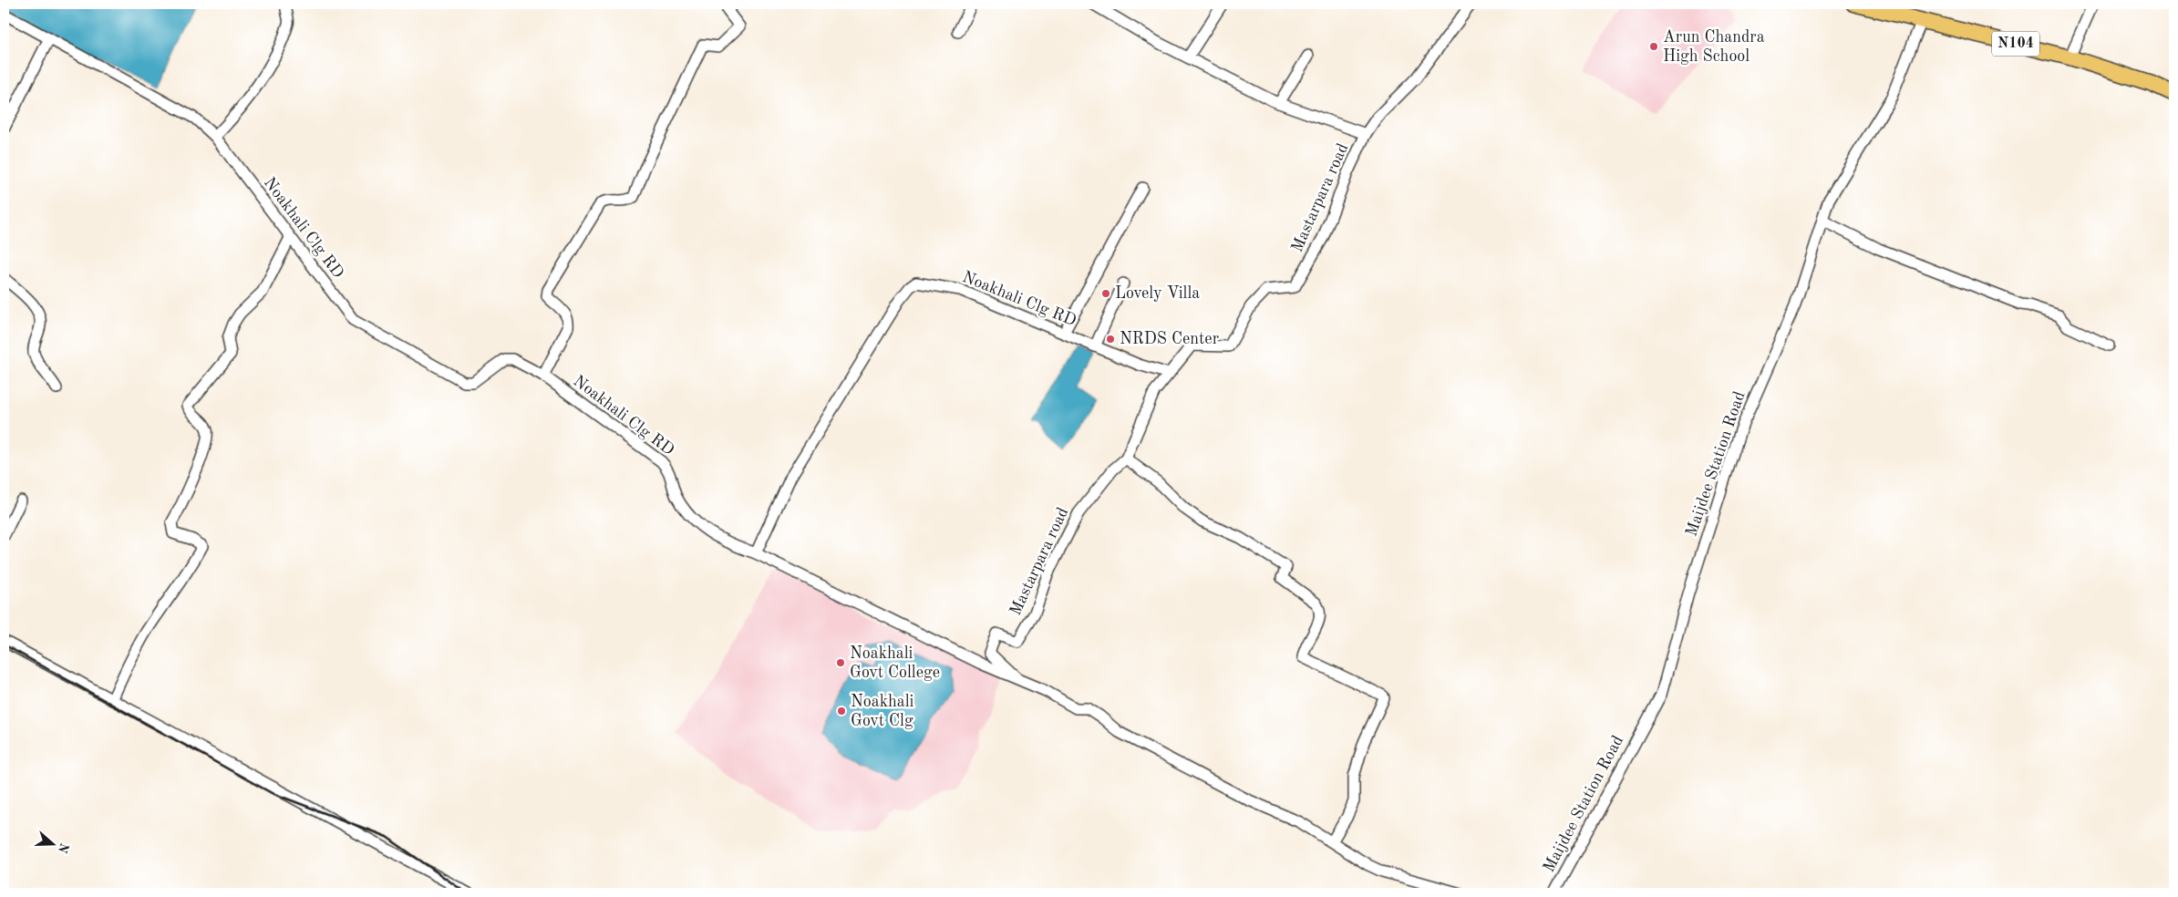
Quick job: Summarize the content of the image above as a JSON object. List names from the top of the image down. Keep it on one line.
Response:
{"streets":{"highway":["N104"],"street":["Mastarpara road","Noakhali Clg RD","Maijdee Station Road"]},"crossings":[["N104","Maijdee Station Road"],["Mastarpara road","Noakhali Clg RD"]],"places":["Arun Chandra High School","Lovely Villa","NRDS Center","Noakhali Govt College","Noakhali Govt Clg"],"north":"right"}
